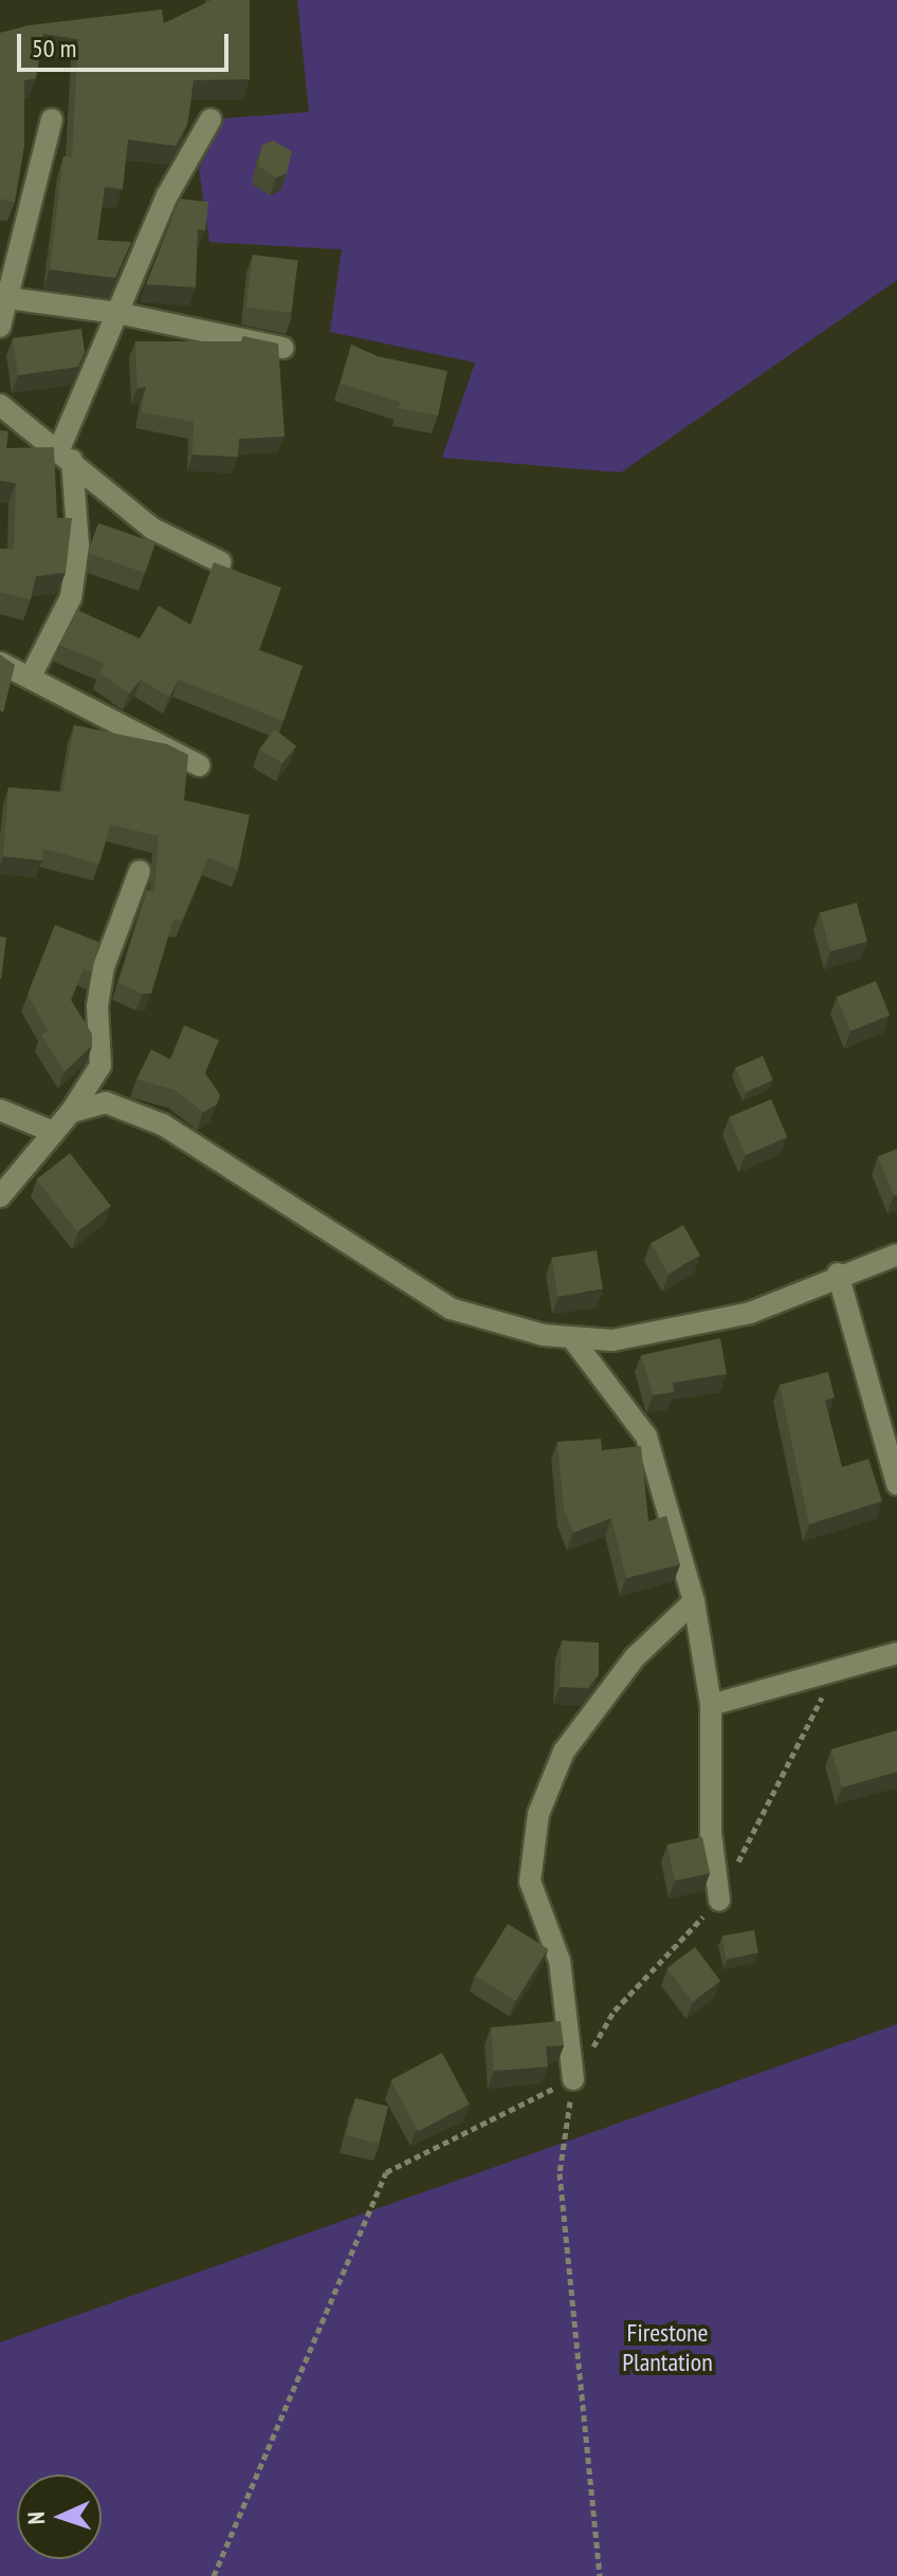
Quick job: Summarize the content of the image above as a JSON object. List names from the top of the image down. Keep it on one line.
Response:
{"parks":["Firestone Plantation"],"scale_bar":"50 m","north":"left"}
